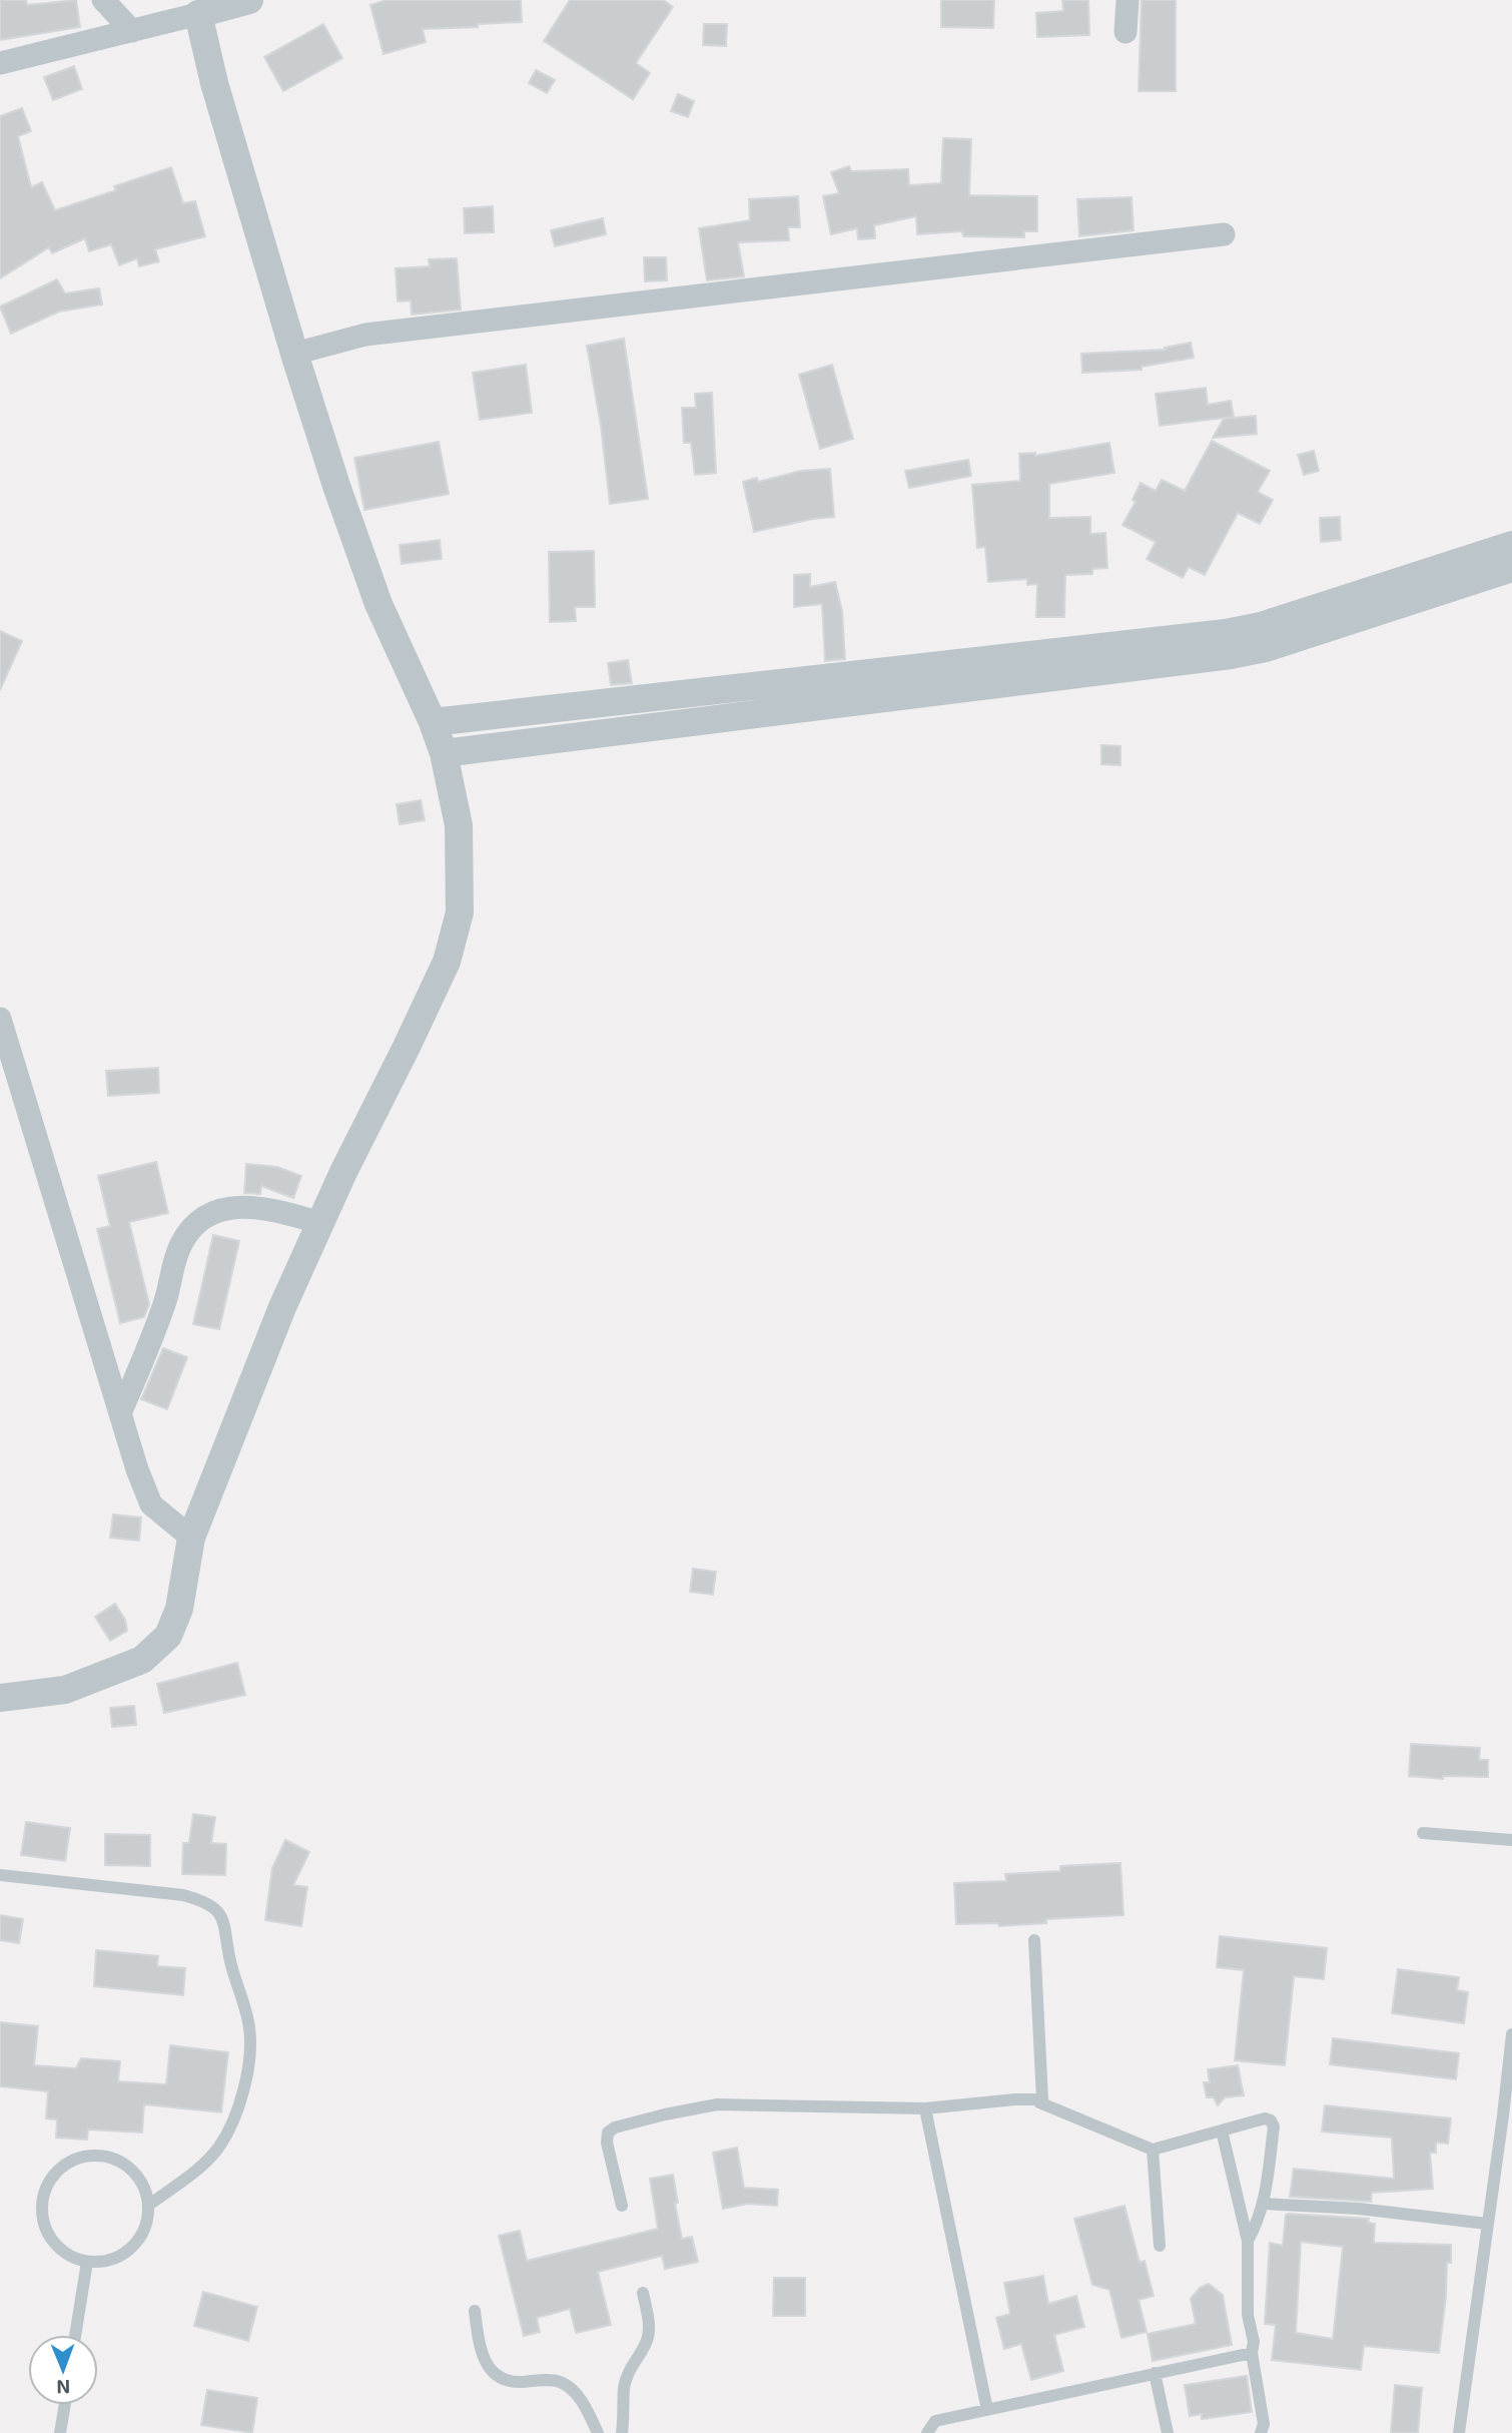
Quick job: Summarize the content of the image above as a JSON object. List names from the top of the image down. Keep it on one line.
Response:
{"north":"bottom"}
